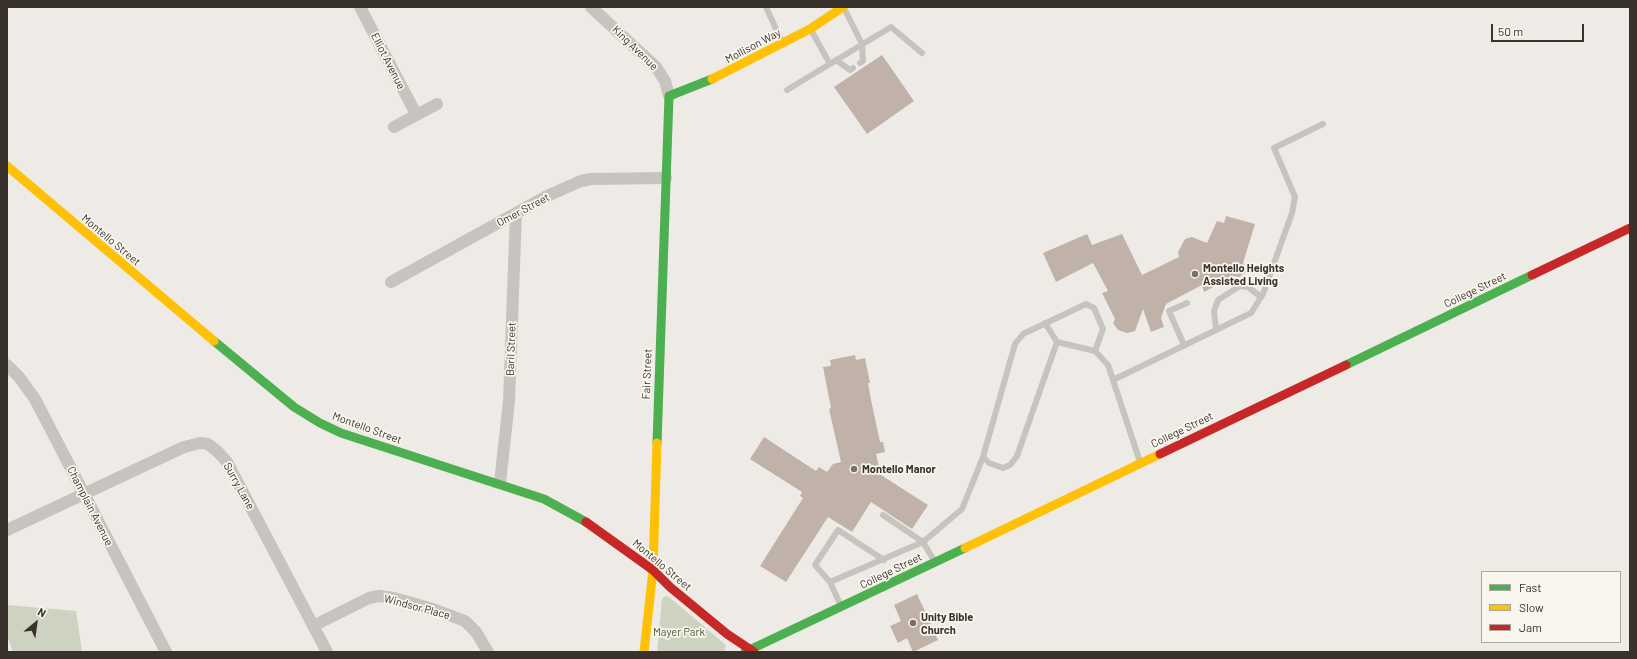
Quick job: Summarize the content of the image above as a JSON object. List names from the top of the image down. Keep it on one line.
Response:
{"streets":{"street":["Mollison Way","King Avenue","Elliot Avenue","Omer Street","Montello Street","College Street","Baril Street","Fair Street","Surry Lane","Champlain Avenue","Windsor Place"]},"crossings":[["Mollison Way","King Avenue"],["Mollison Way","Fair Street"],["King Avenue","Fair Street"],["Omer Street","Baril Street"],["Omer Street","Fair Street"],["Montello Street","College Street"],["Montello Street","Baril Street"],["Montello Street","Fair Street"],["Surry Lane","Champlain Avenue"],["Surry Lane","Windsor Place"]],"parks":["Mayer Park"],"places":["Montello Heights Assisted Living","Montello Manor","Unity Bible Church"],"legend":["Fast","Slow","Jam"],"scale_bar":"50 m","north":"top right"}
